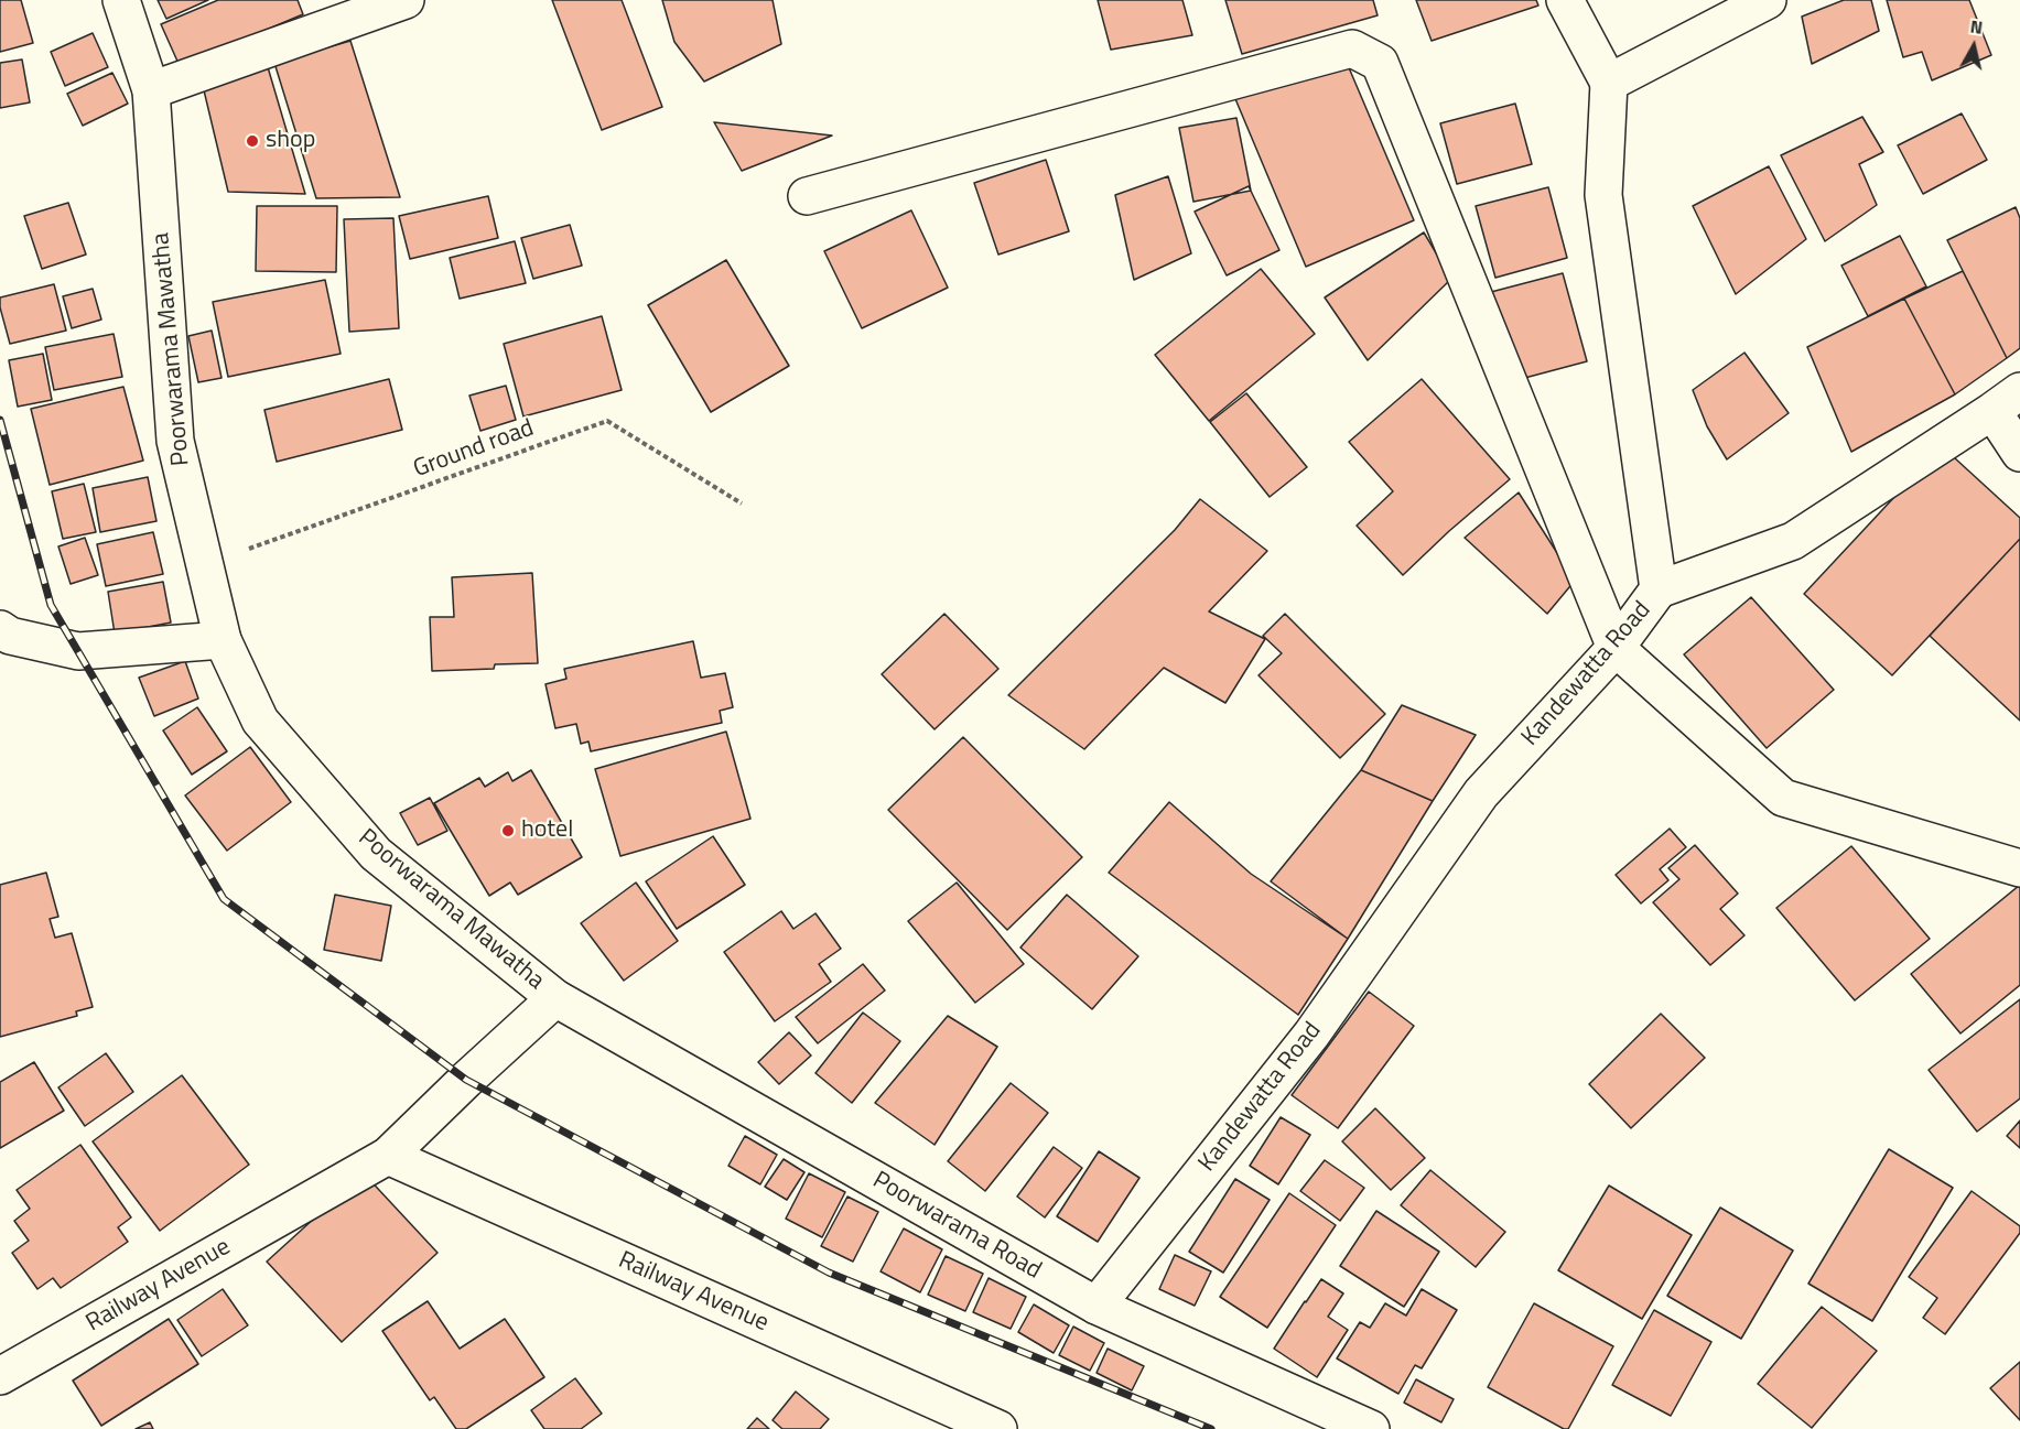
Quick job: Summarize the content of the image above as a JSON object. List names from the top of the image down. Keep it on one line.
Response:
{"streets":{"street":["Poorwarama Mawatha","Kandewatta Road","Poorwarama Road","Railway Avenue"],"path":["Ground road"]},"crossings":[["Poorwarama Mawatha","Ground road"],["Poorwarama Mawatha","Poorwarama Road"],["Poorwarama Mawatha","Railway Avenue"],["Kandewatta Road","Poorwarama Road"],["Poorwarama Road","Railway Avenue"]],"places":["shop","hotel"],"north":"top"}
